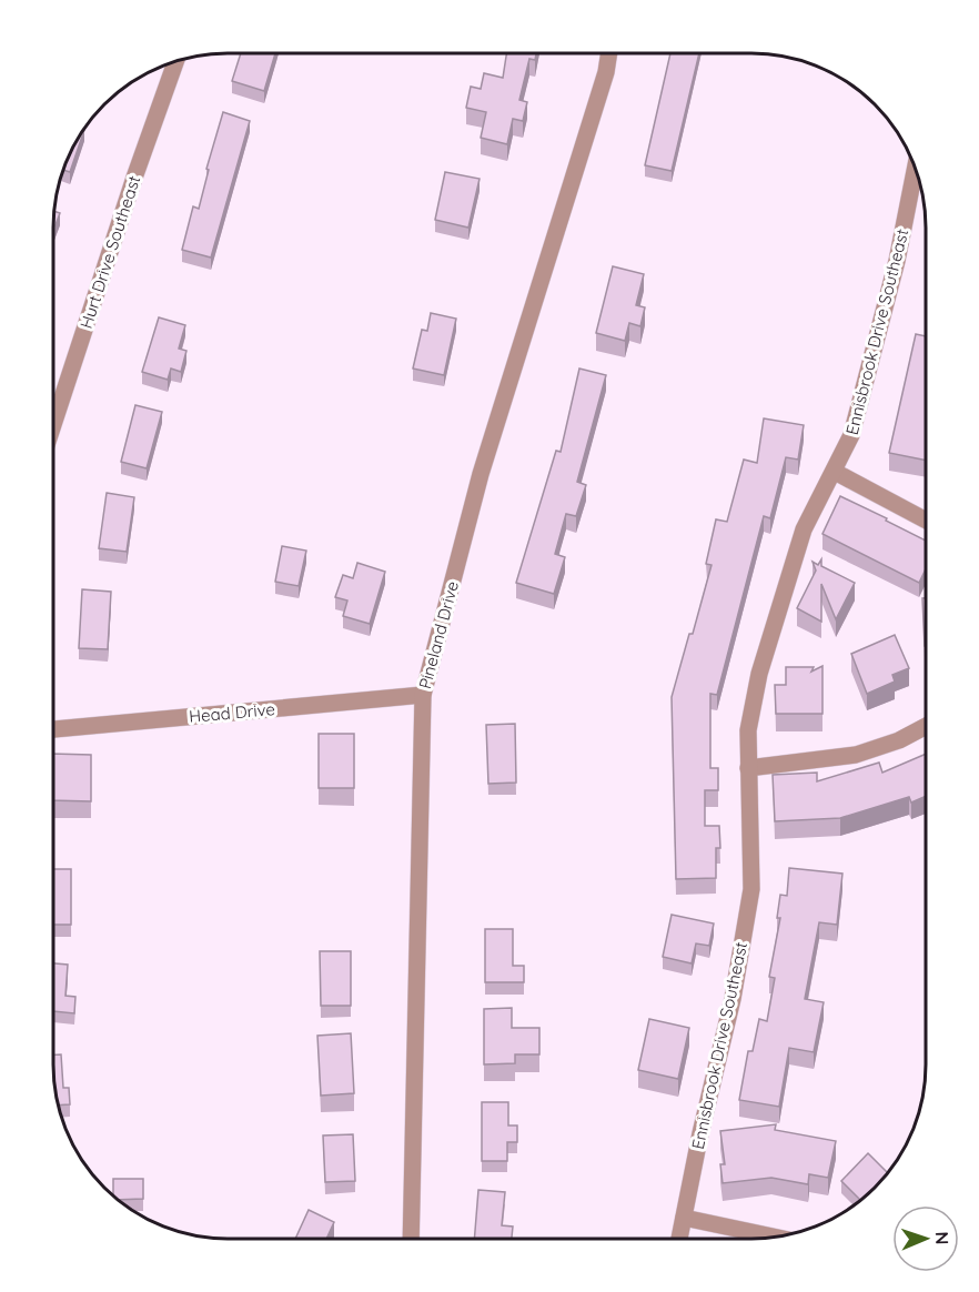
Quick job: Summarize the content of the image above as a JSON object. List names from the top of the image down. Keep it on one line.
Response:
{"streets":{"street":["Hurt Drive Southeast","Ennisbrook Drive Southeast","Pineland Drive","Head Drive"]},"crossings":[["Pineland Drive","Head Drive"]],"north":"right"}
